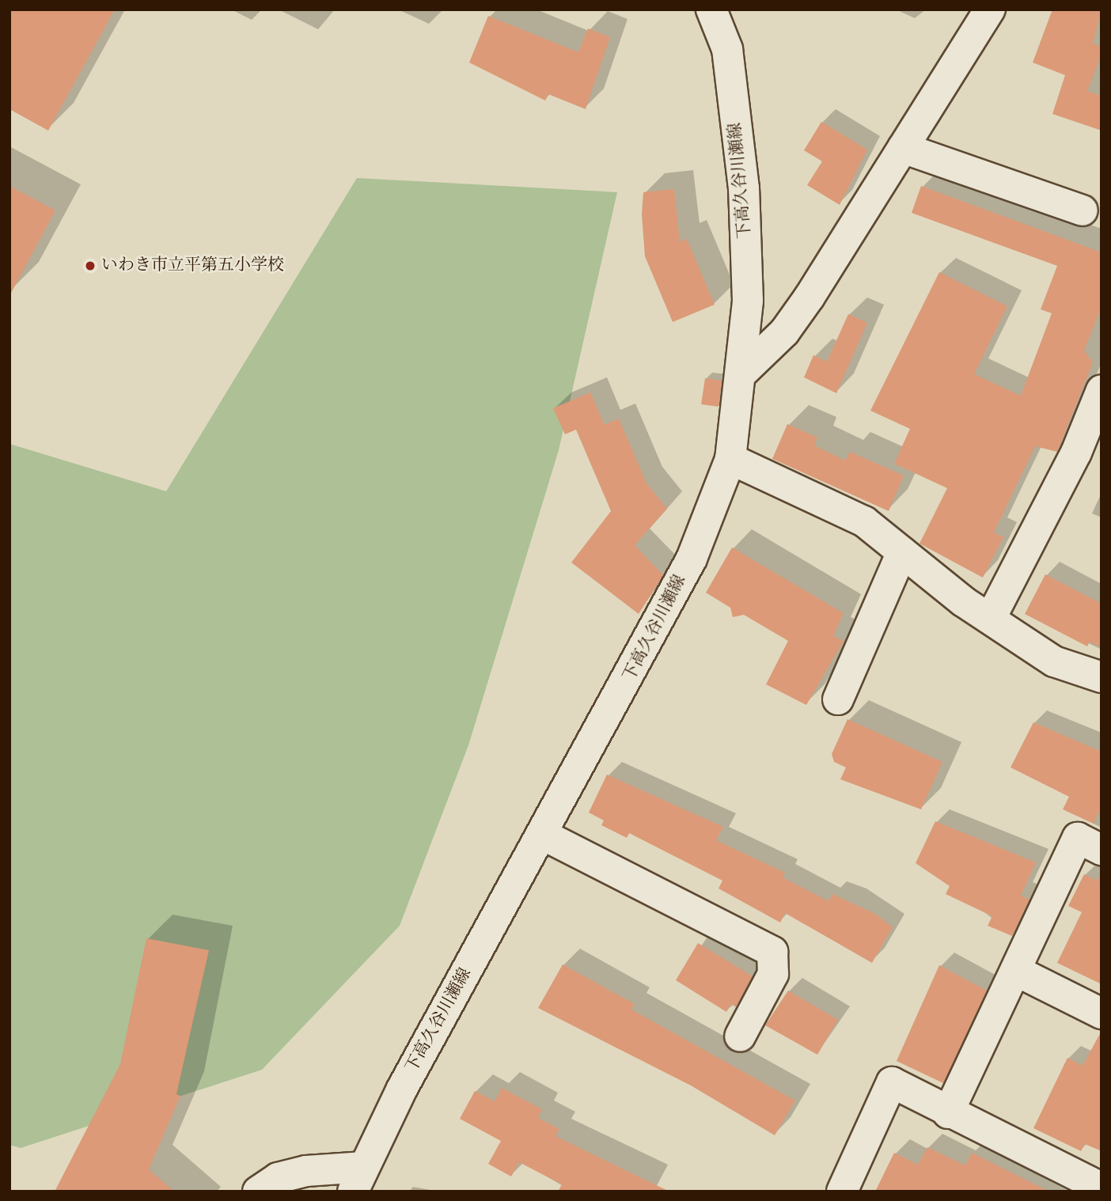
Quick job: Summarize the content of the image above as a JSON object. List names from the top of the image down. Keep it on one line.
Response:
{"streets":{"street":["下高久谷川瀬線"]},"places":["いわき市立平第五小学校"]}
